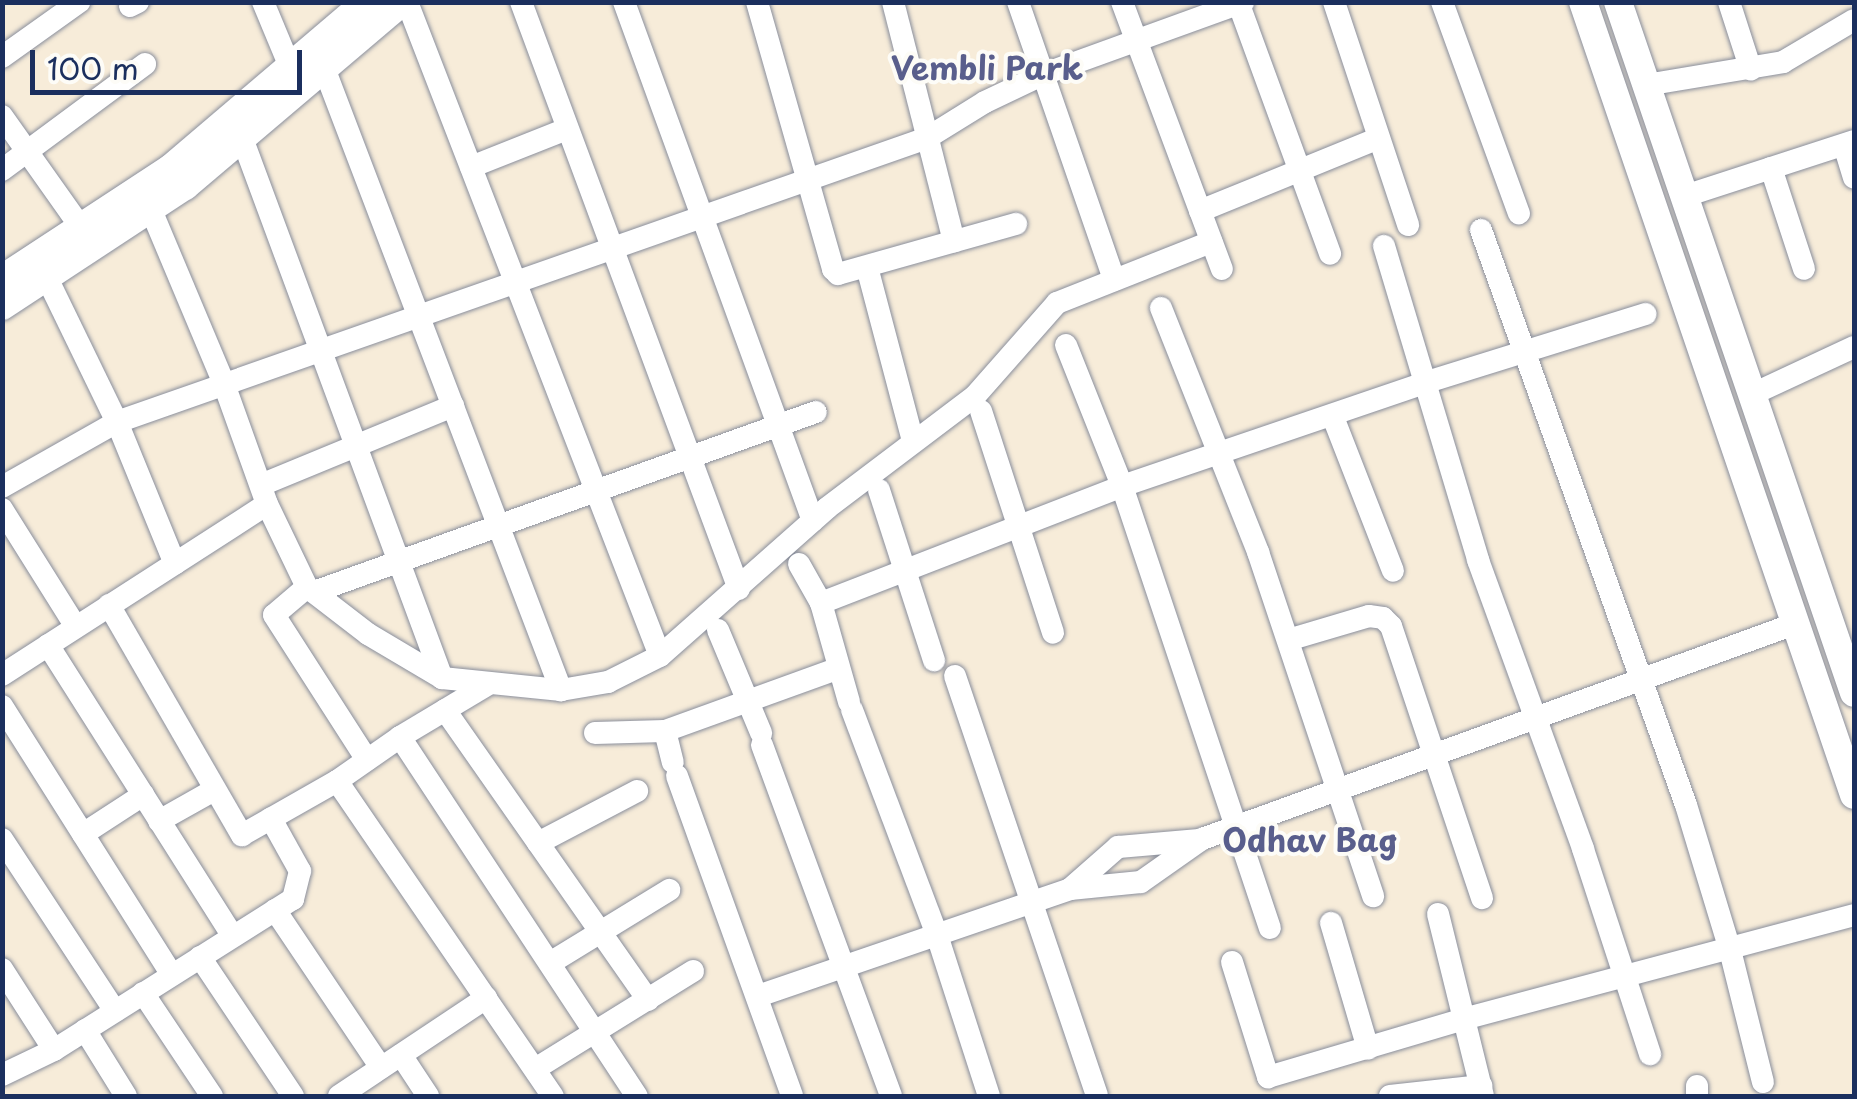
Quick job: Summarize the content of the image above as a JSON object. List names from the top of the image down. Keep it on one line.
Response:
{"districts":["Vembli Park","Odhav Bag"],"scale_bar":"100 m"}
